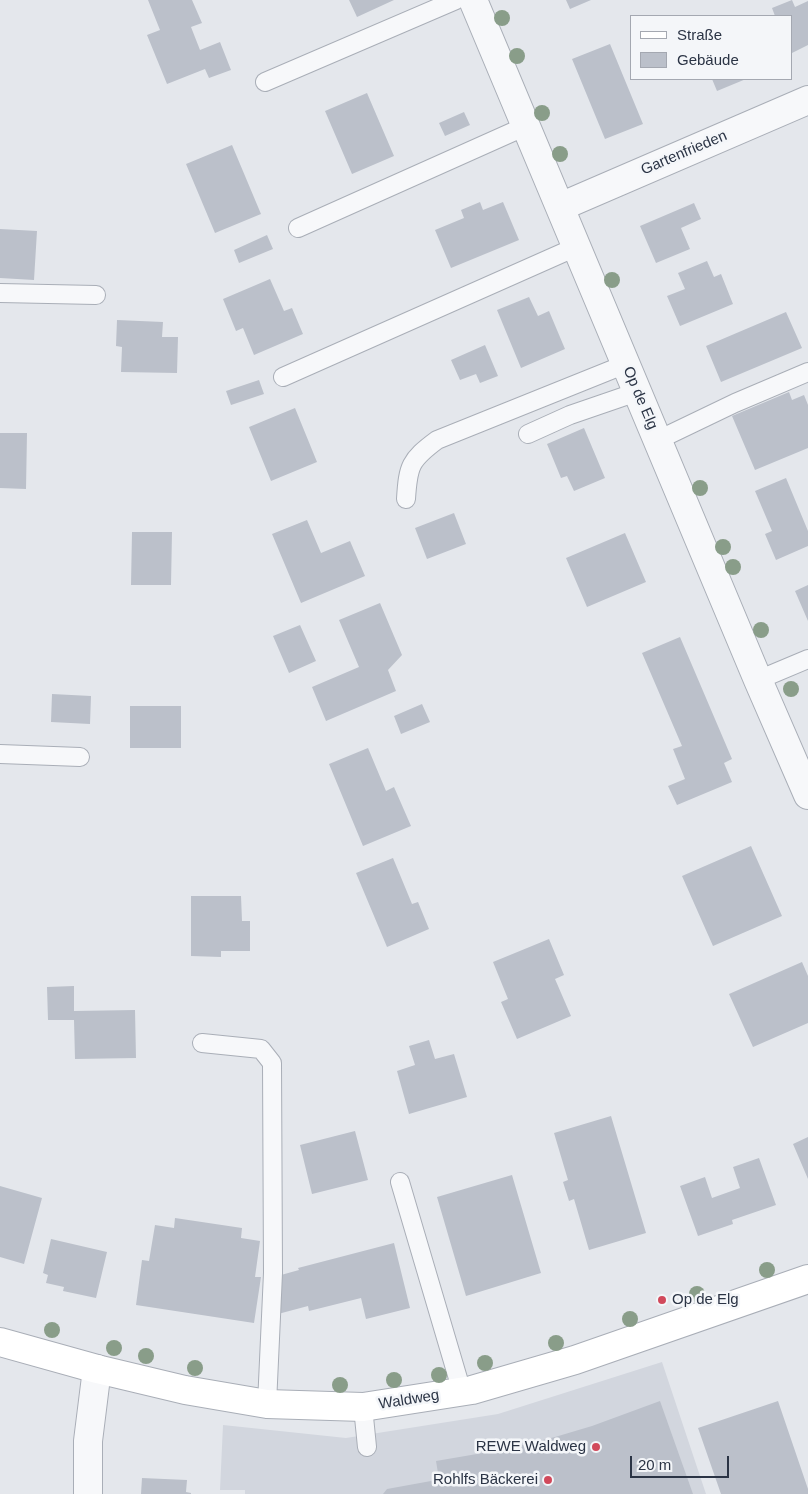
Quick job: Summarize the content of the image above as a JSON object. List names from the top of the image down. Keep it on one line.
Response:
{"streets":{"main road":["Waldweg"],"street":["Gartenfrieden","Op de Elg"]},"crossings":[["Gartenfrieden","Op de Elg"]],"places":["Op de Elg","REWE Waldweg","Rohlfs Bäckerei"],"legend":["Straße","Gebäude"],"scale_bar":"20 m"}
